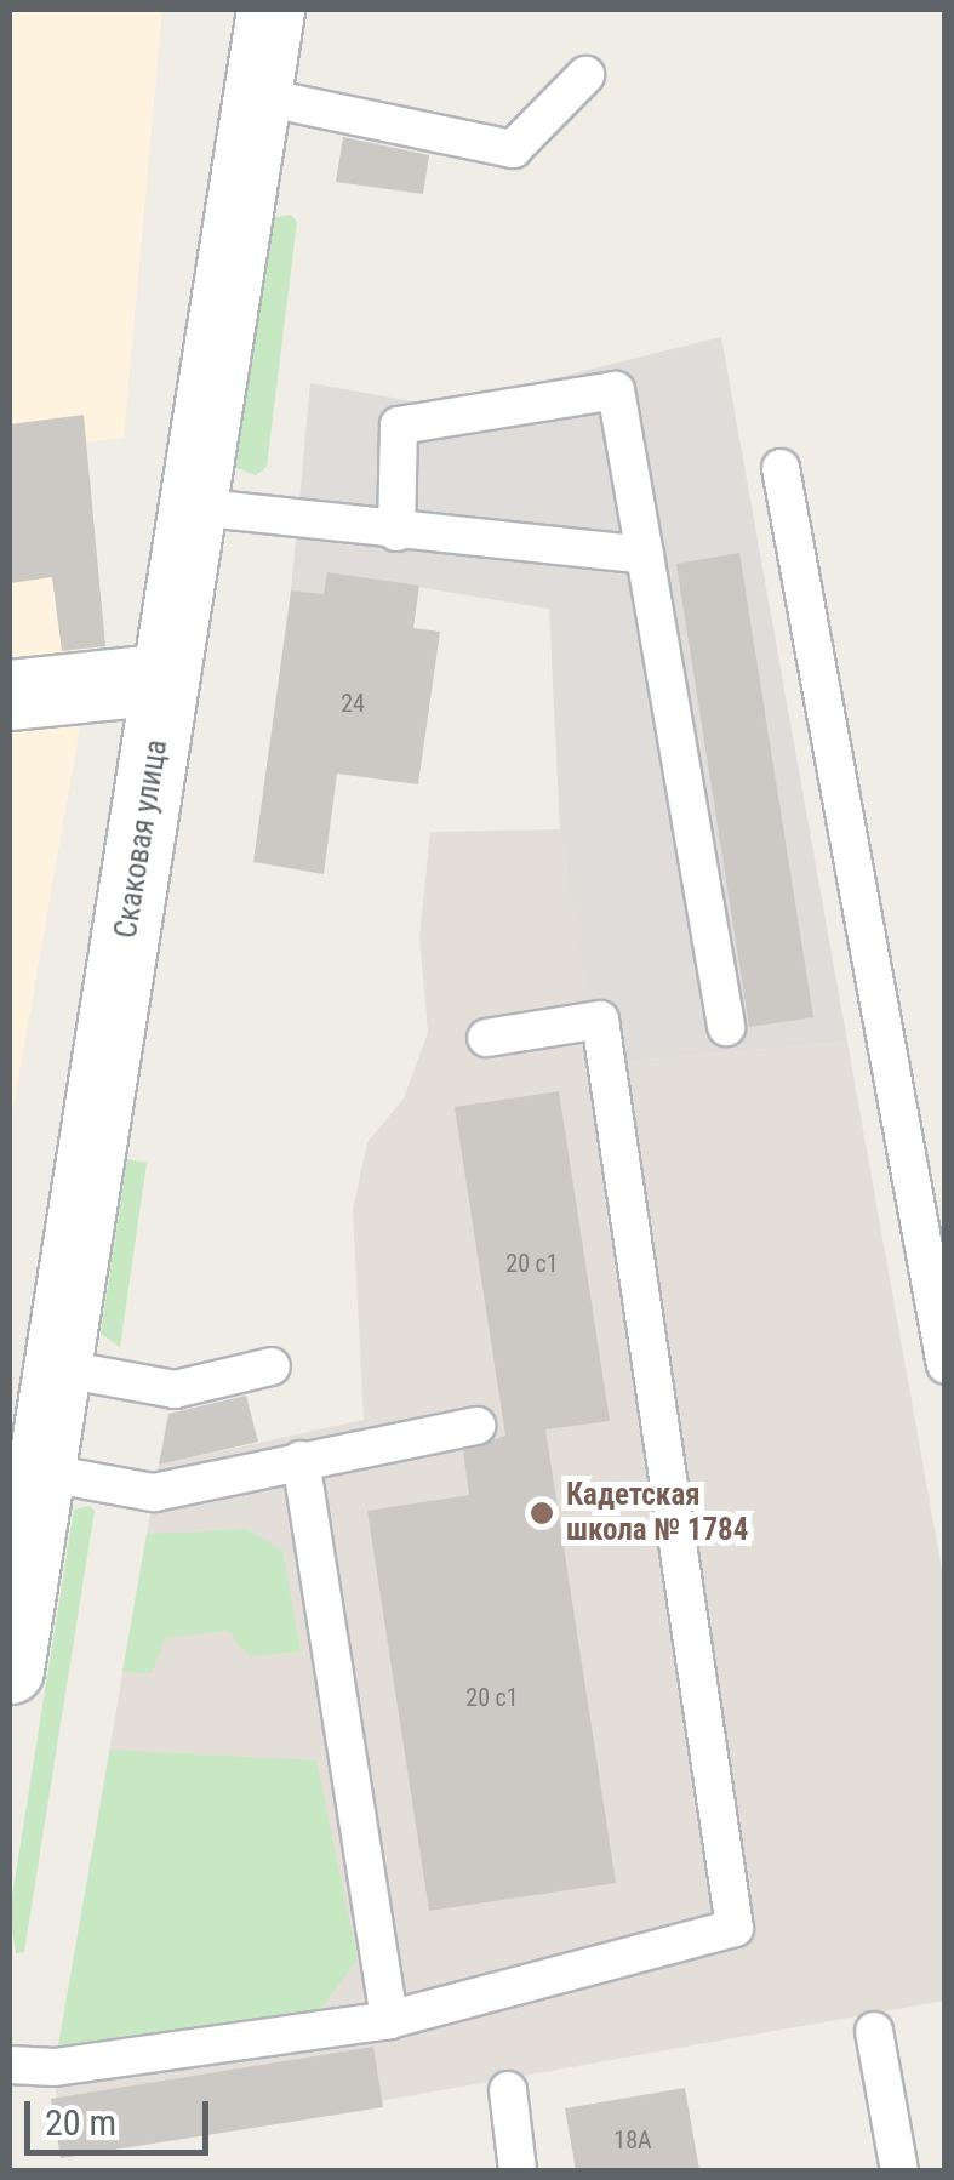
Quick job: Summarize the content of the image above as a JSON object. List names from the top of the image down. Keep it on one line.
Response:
{"streets":{"street":["Скаковая улица"]},"places":["Кадетская школа № 1784"],"house_numbers":["24","20 с1","20 с1","18А"],"scale_bar":"20 m"}
